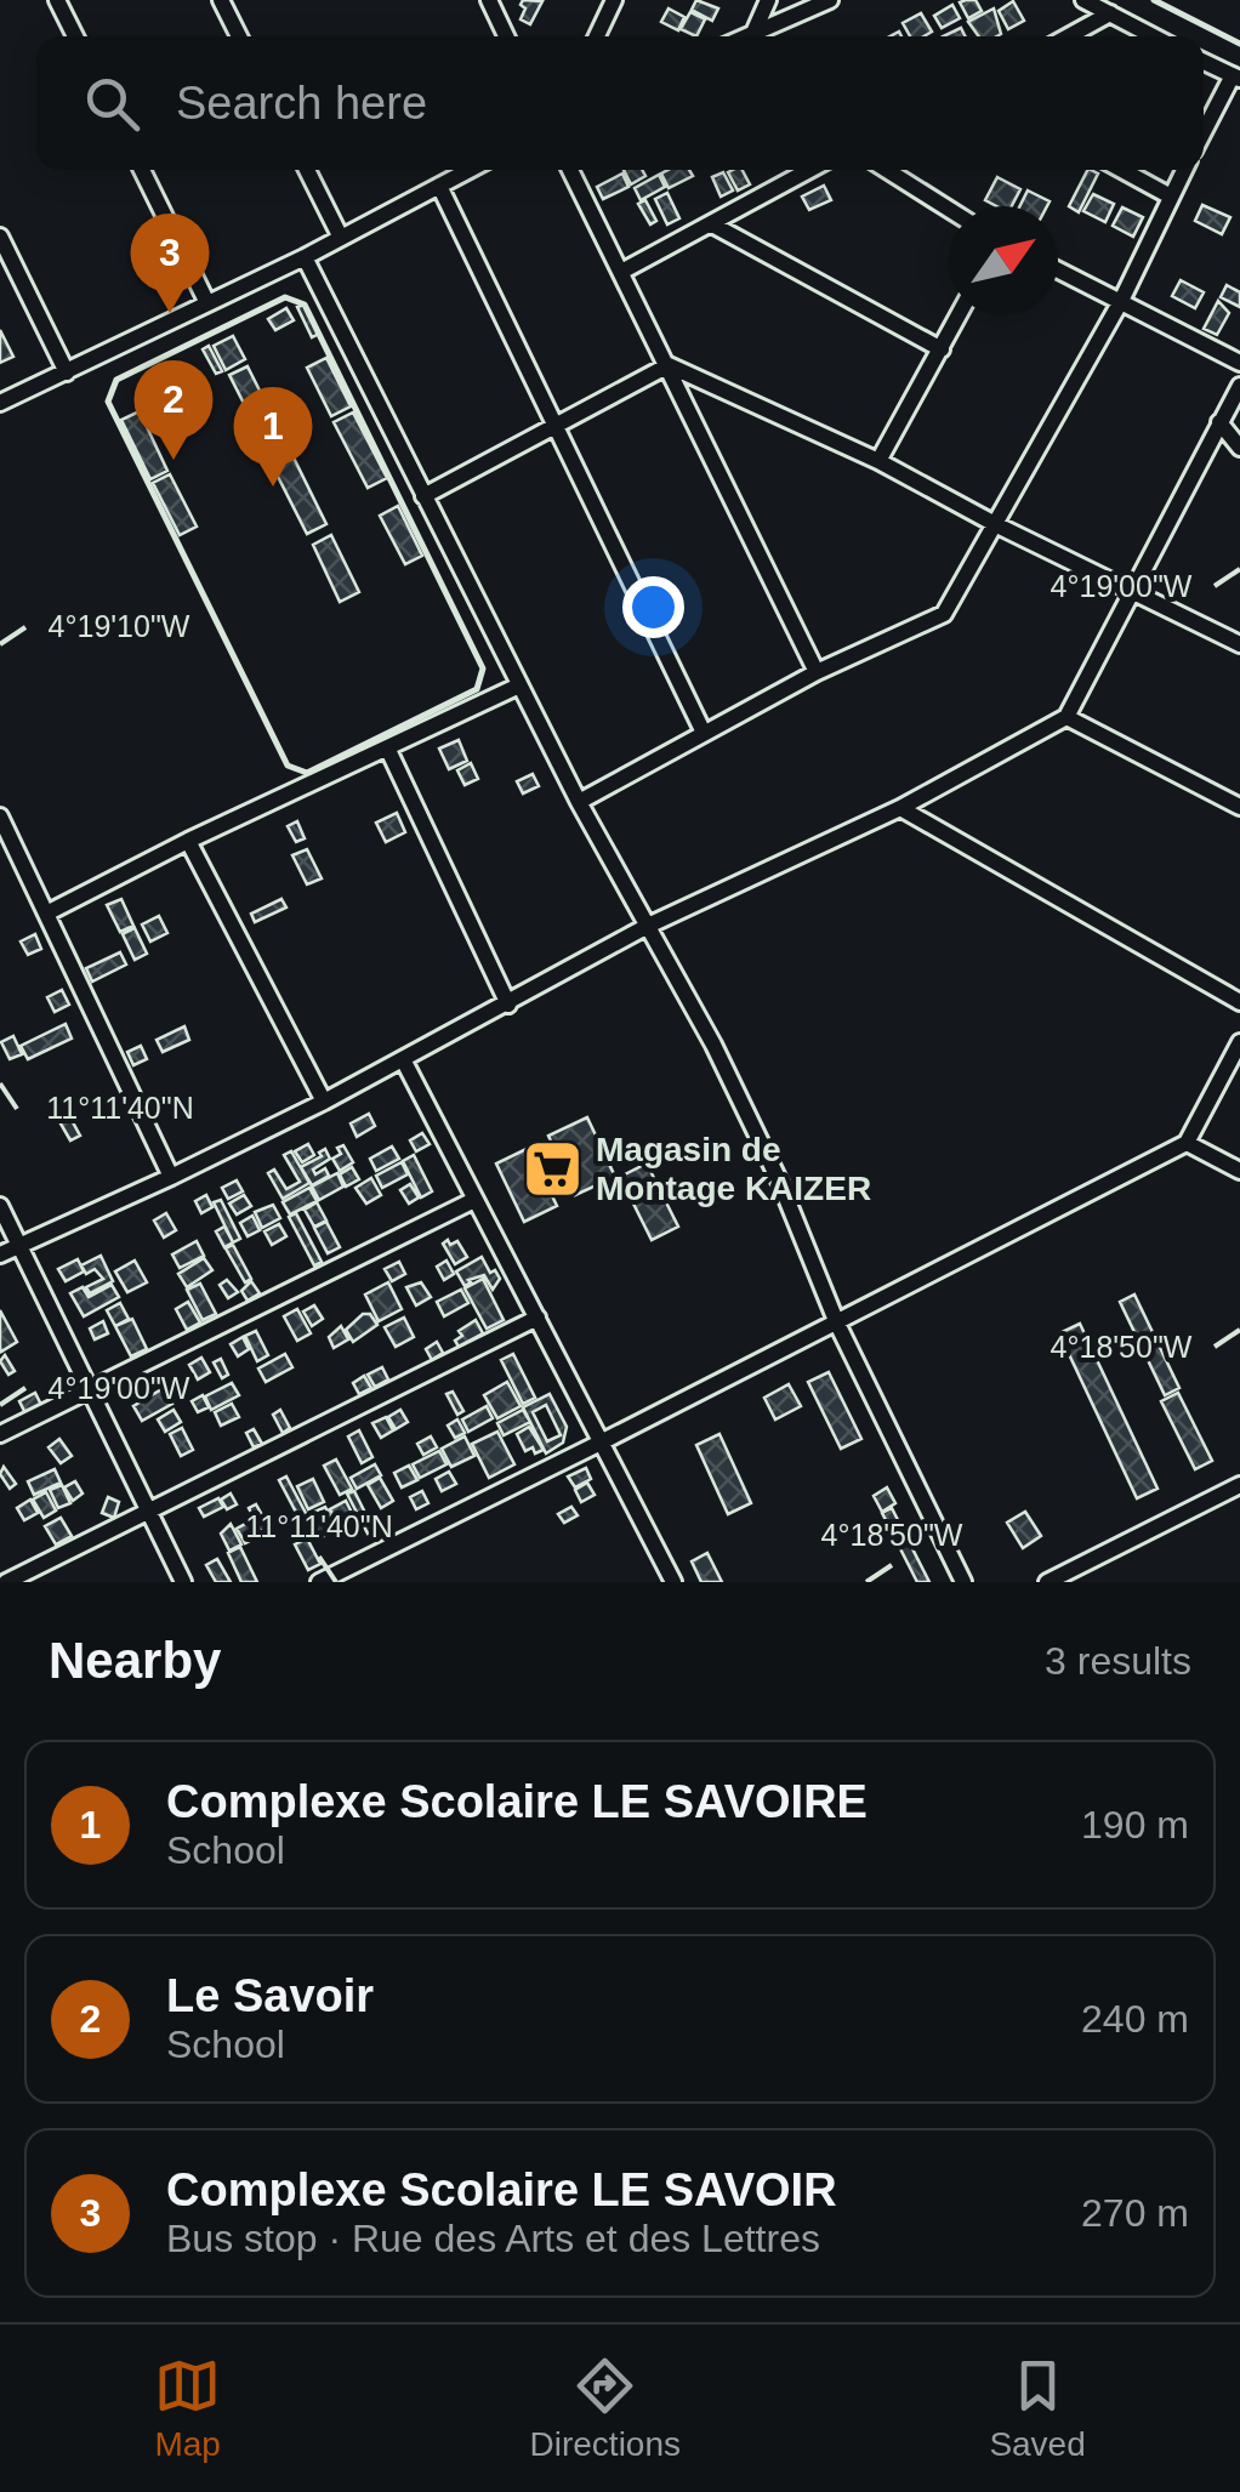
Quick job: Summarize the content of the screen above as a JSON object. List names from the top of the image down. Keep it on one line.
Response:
{"places":{"supermarket":["Magasin de Montage KAIZER"]},"north":"top right","page":{"search":"Search here","pins":["3","2","1"],"heading":["Nearby","3 results"],"list":[{"mark":"1","name":"Complexe Scolaire LE SAVOIRE","note":"School","value":"190 m"},{"mark":"2","name":"Le Savoir","note":"School","value":"240 m"},{"mark":"3","name":"Complexe Scolaire LE SAVOIR","note":"Bus stop · Rue des Arts et des Lettres","value":"270 m"}],"nav":["Map","Directions","Saved"]},"coordinates":["4°19'00\"W","4°19'10\"W","11°11'40\"N","4°18'50\"W"]}
